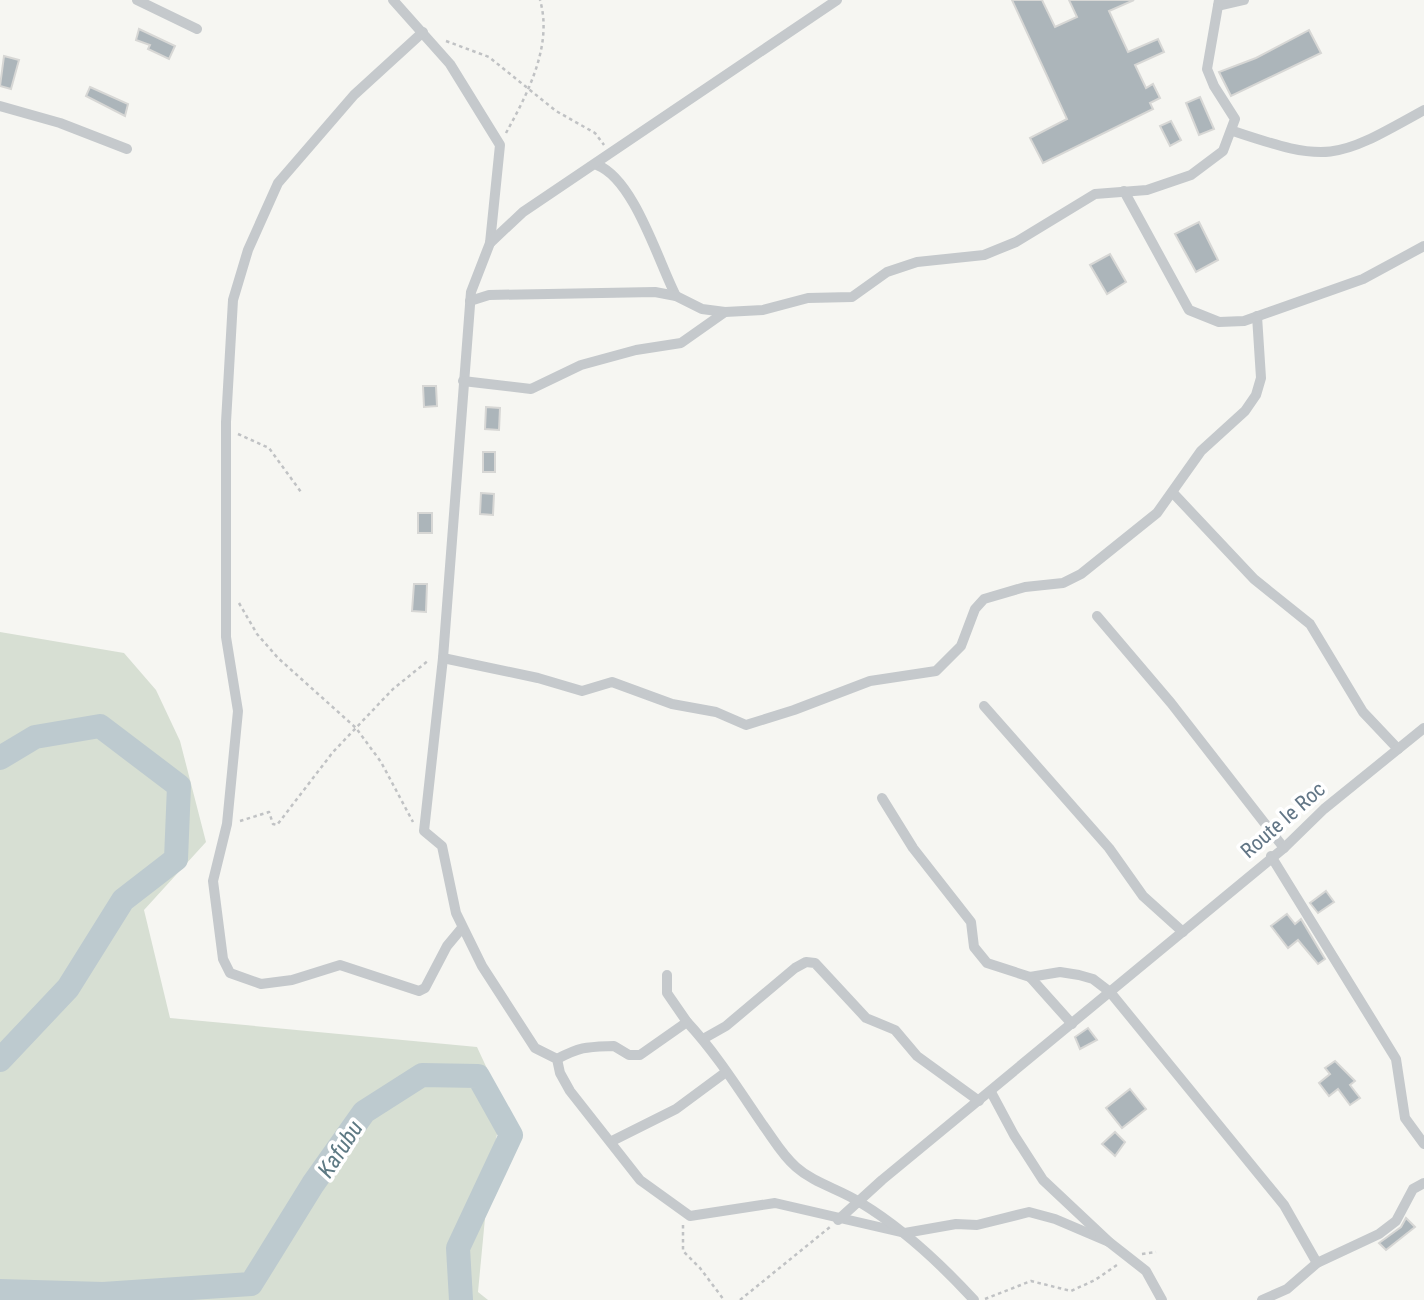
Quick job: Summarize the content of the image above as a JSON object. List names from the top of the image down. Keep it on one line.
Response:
{"streets":{"street":["Route le Roc"]},"water":["Kafubu"]}
